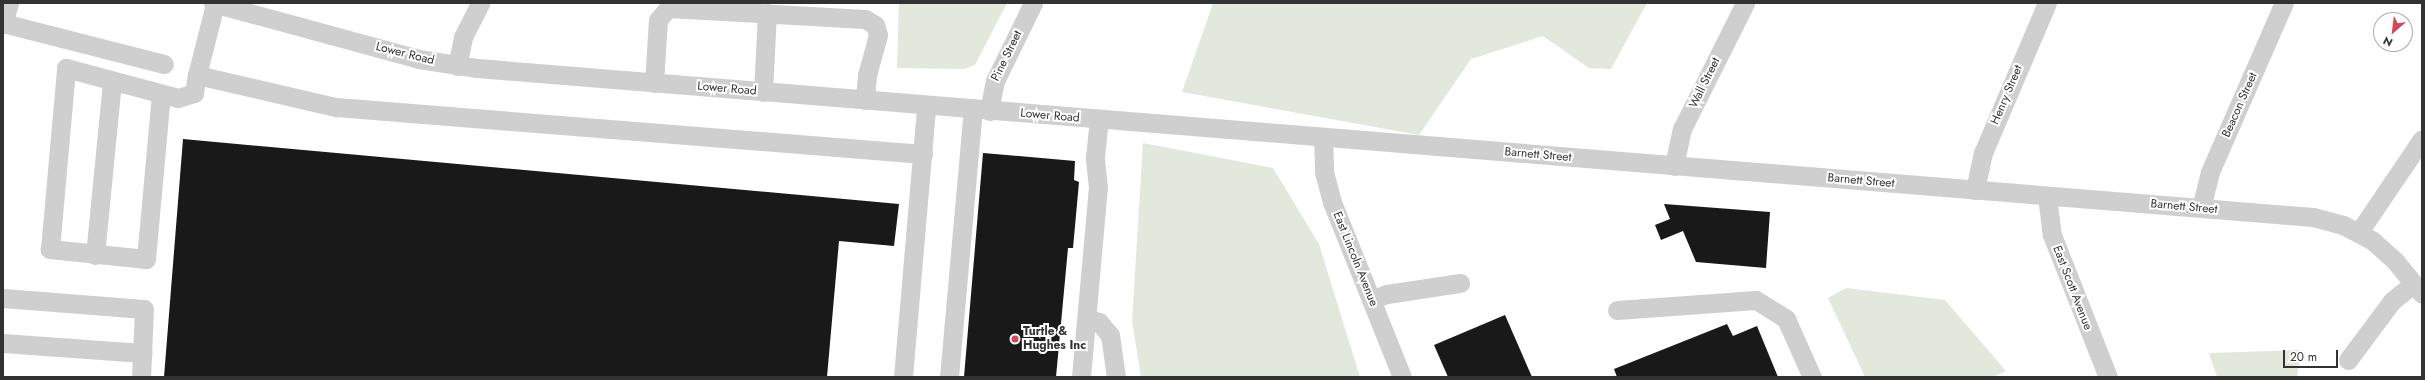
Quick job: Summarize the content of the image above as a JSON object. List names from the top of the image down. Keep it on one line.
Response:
{"streets":{"street":["Lower Road","Pine Street","Wall Street","Henry Street","Beacon Street","Barnett Street","East Lincoln Avenue","East Scott Avenue"]},"crossings":[["Lower Road","Pine Street"],["Lower Road","Barnett Street"],["Wall Street","Barnett Street"],["Henry Street","Barnett Street"],["Beacon Street","Barnett Street"],["Barnett Street","East Lincoln Avenue"],["Barnett Street","East Scott Avenue"]],"places":["Turtle & Hughes Inc"],"scale_bar":"20 m","north":"bottom left"}
